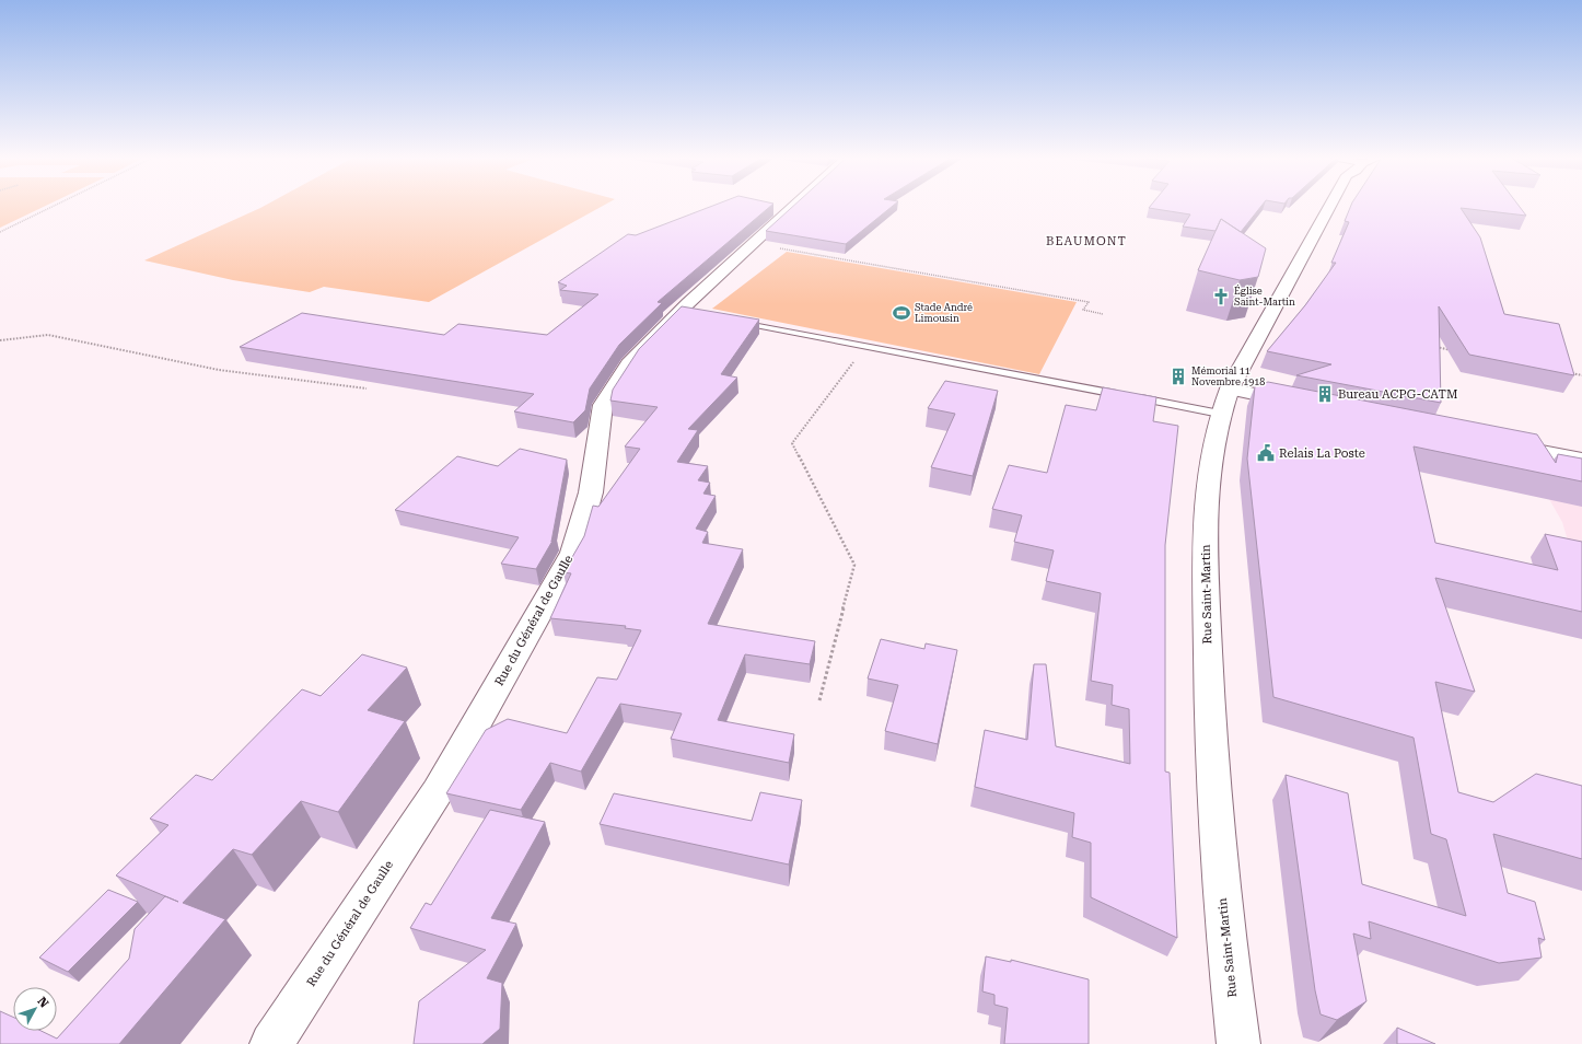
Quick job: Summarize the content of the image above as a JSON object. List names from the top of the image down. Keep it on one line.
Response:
{"streets":{"street":["Rue Saint-Martin","Rue du Général de Gaulle"]},"districts":["BEAUMONT"],"places":{"church":["Église Saint-Martin"],"sports":["Stade André Limousin"],"building":["Mémorial 11 Novembre 1918","Bureau ACPG-CATM"],"public building":["Relais La Poste"]},"north":"top right"}
